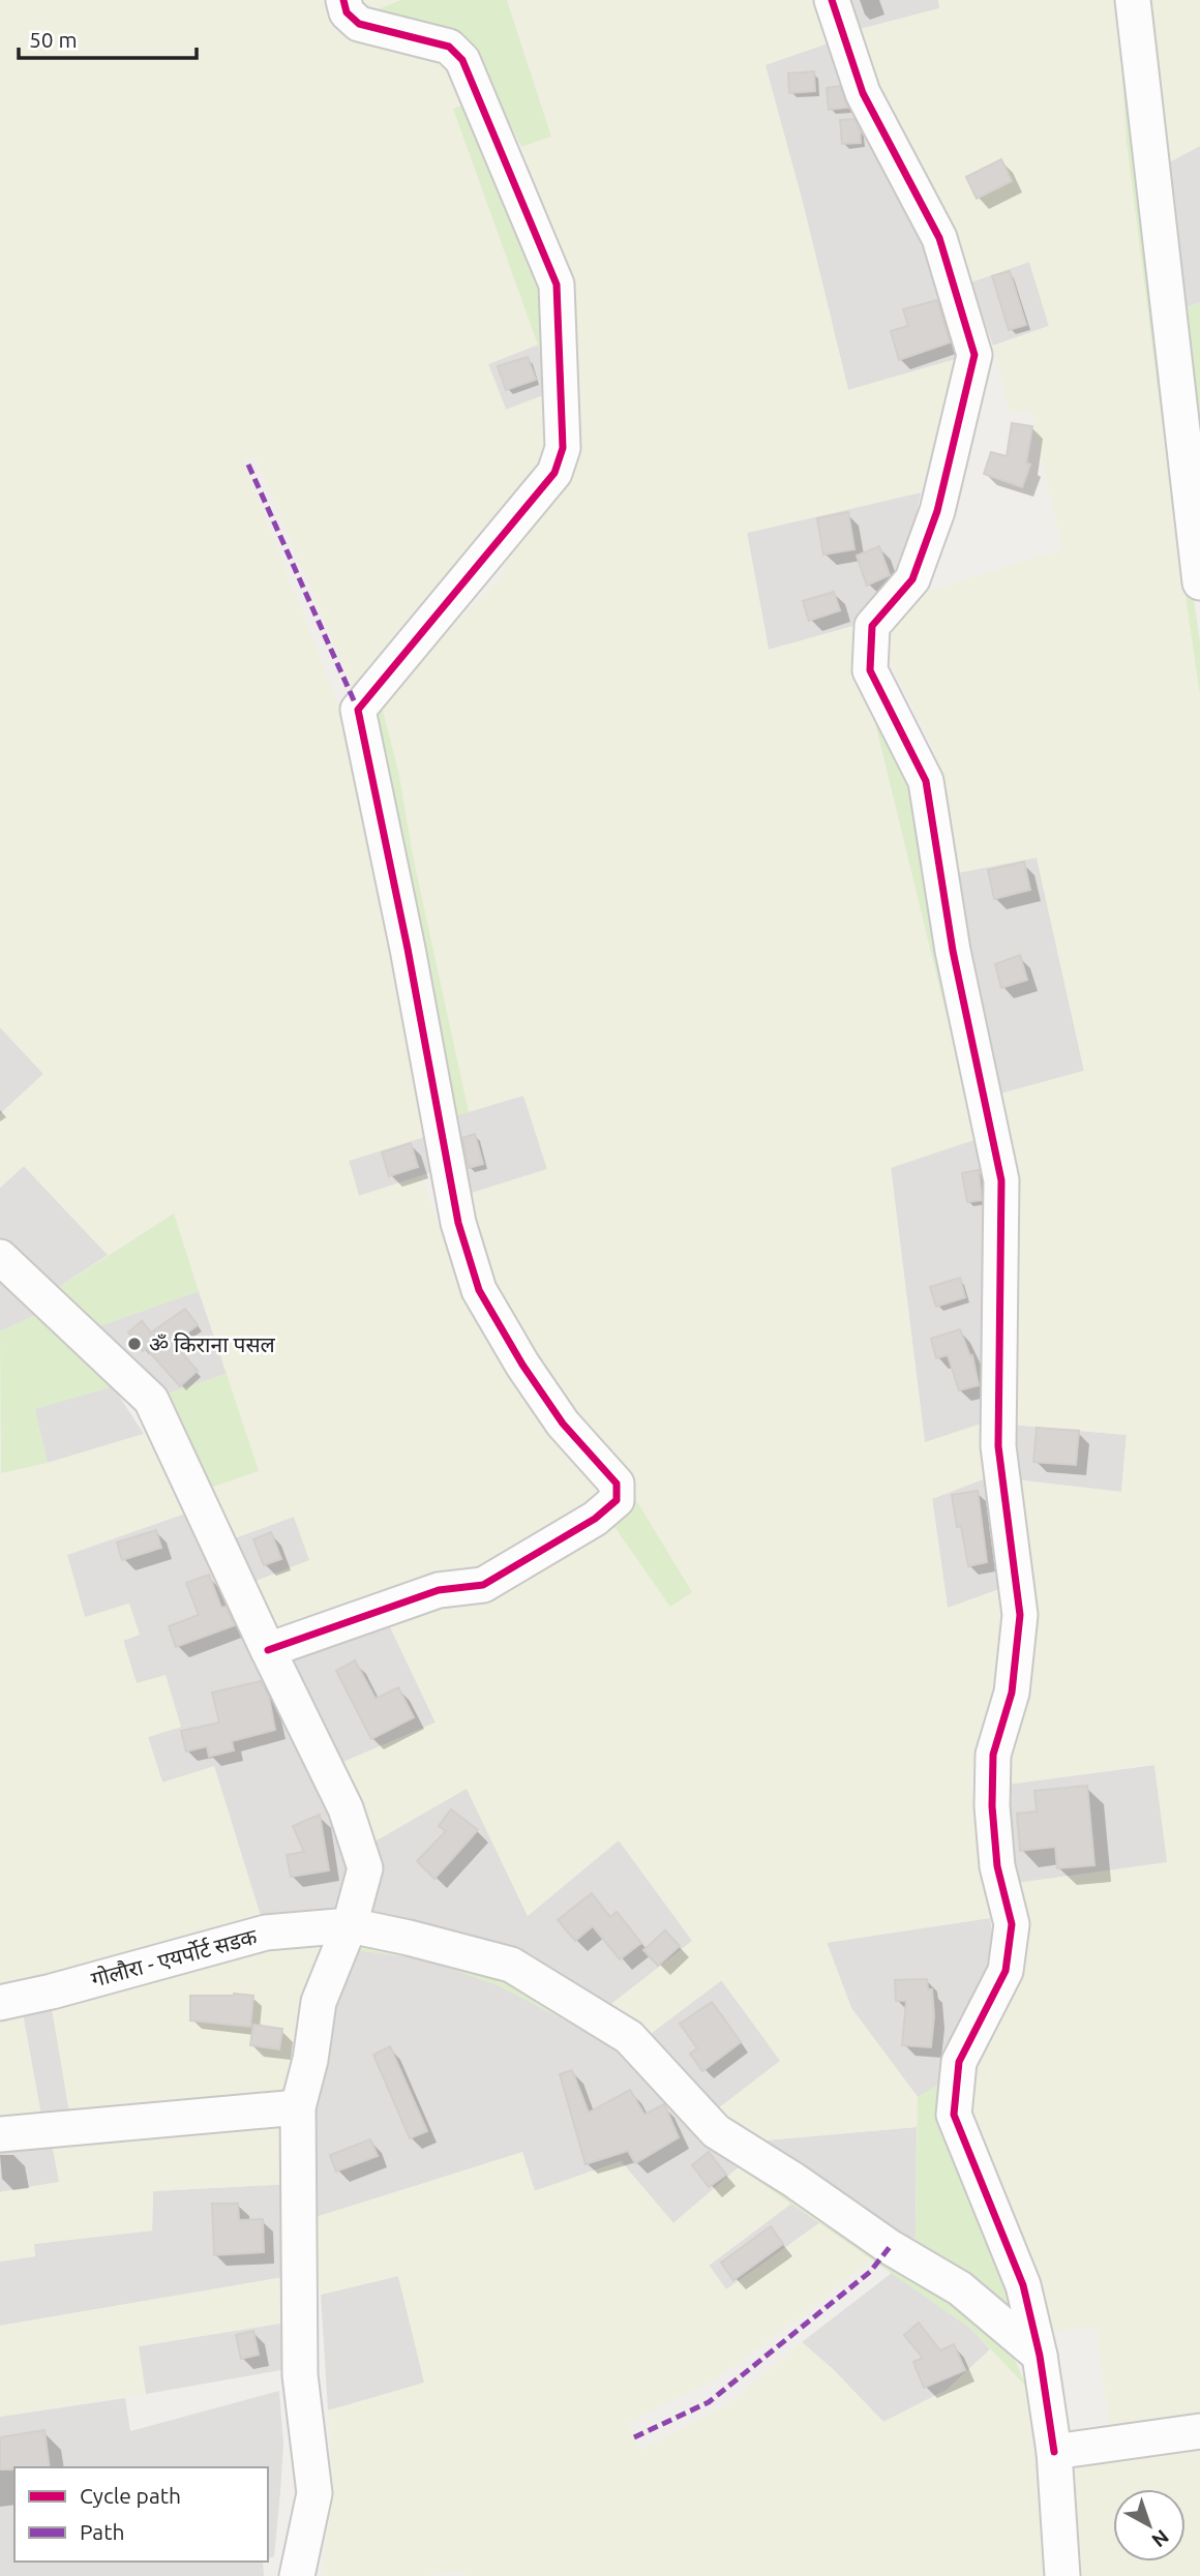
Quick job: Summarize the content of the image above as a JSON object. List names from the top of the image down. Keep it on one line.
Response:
{"streets":{"street":["गोलौरा - एयर्पोर्ट सडक"]},"places":["ॐ किराना पसल"],"legend":["Cycle path","Path"],"scale_bar":"50 m","north":"bottom right"}
